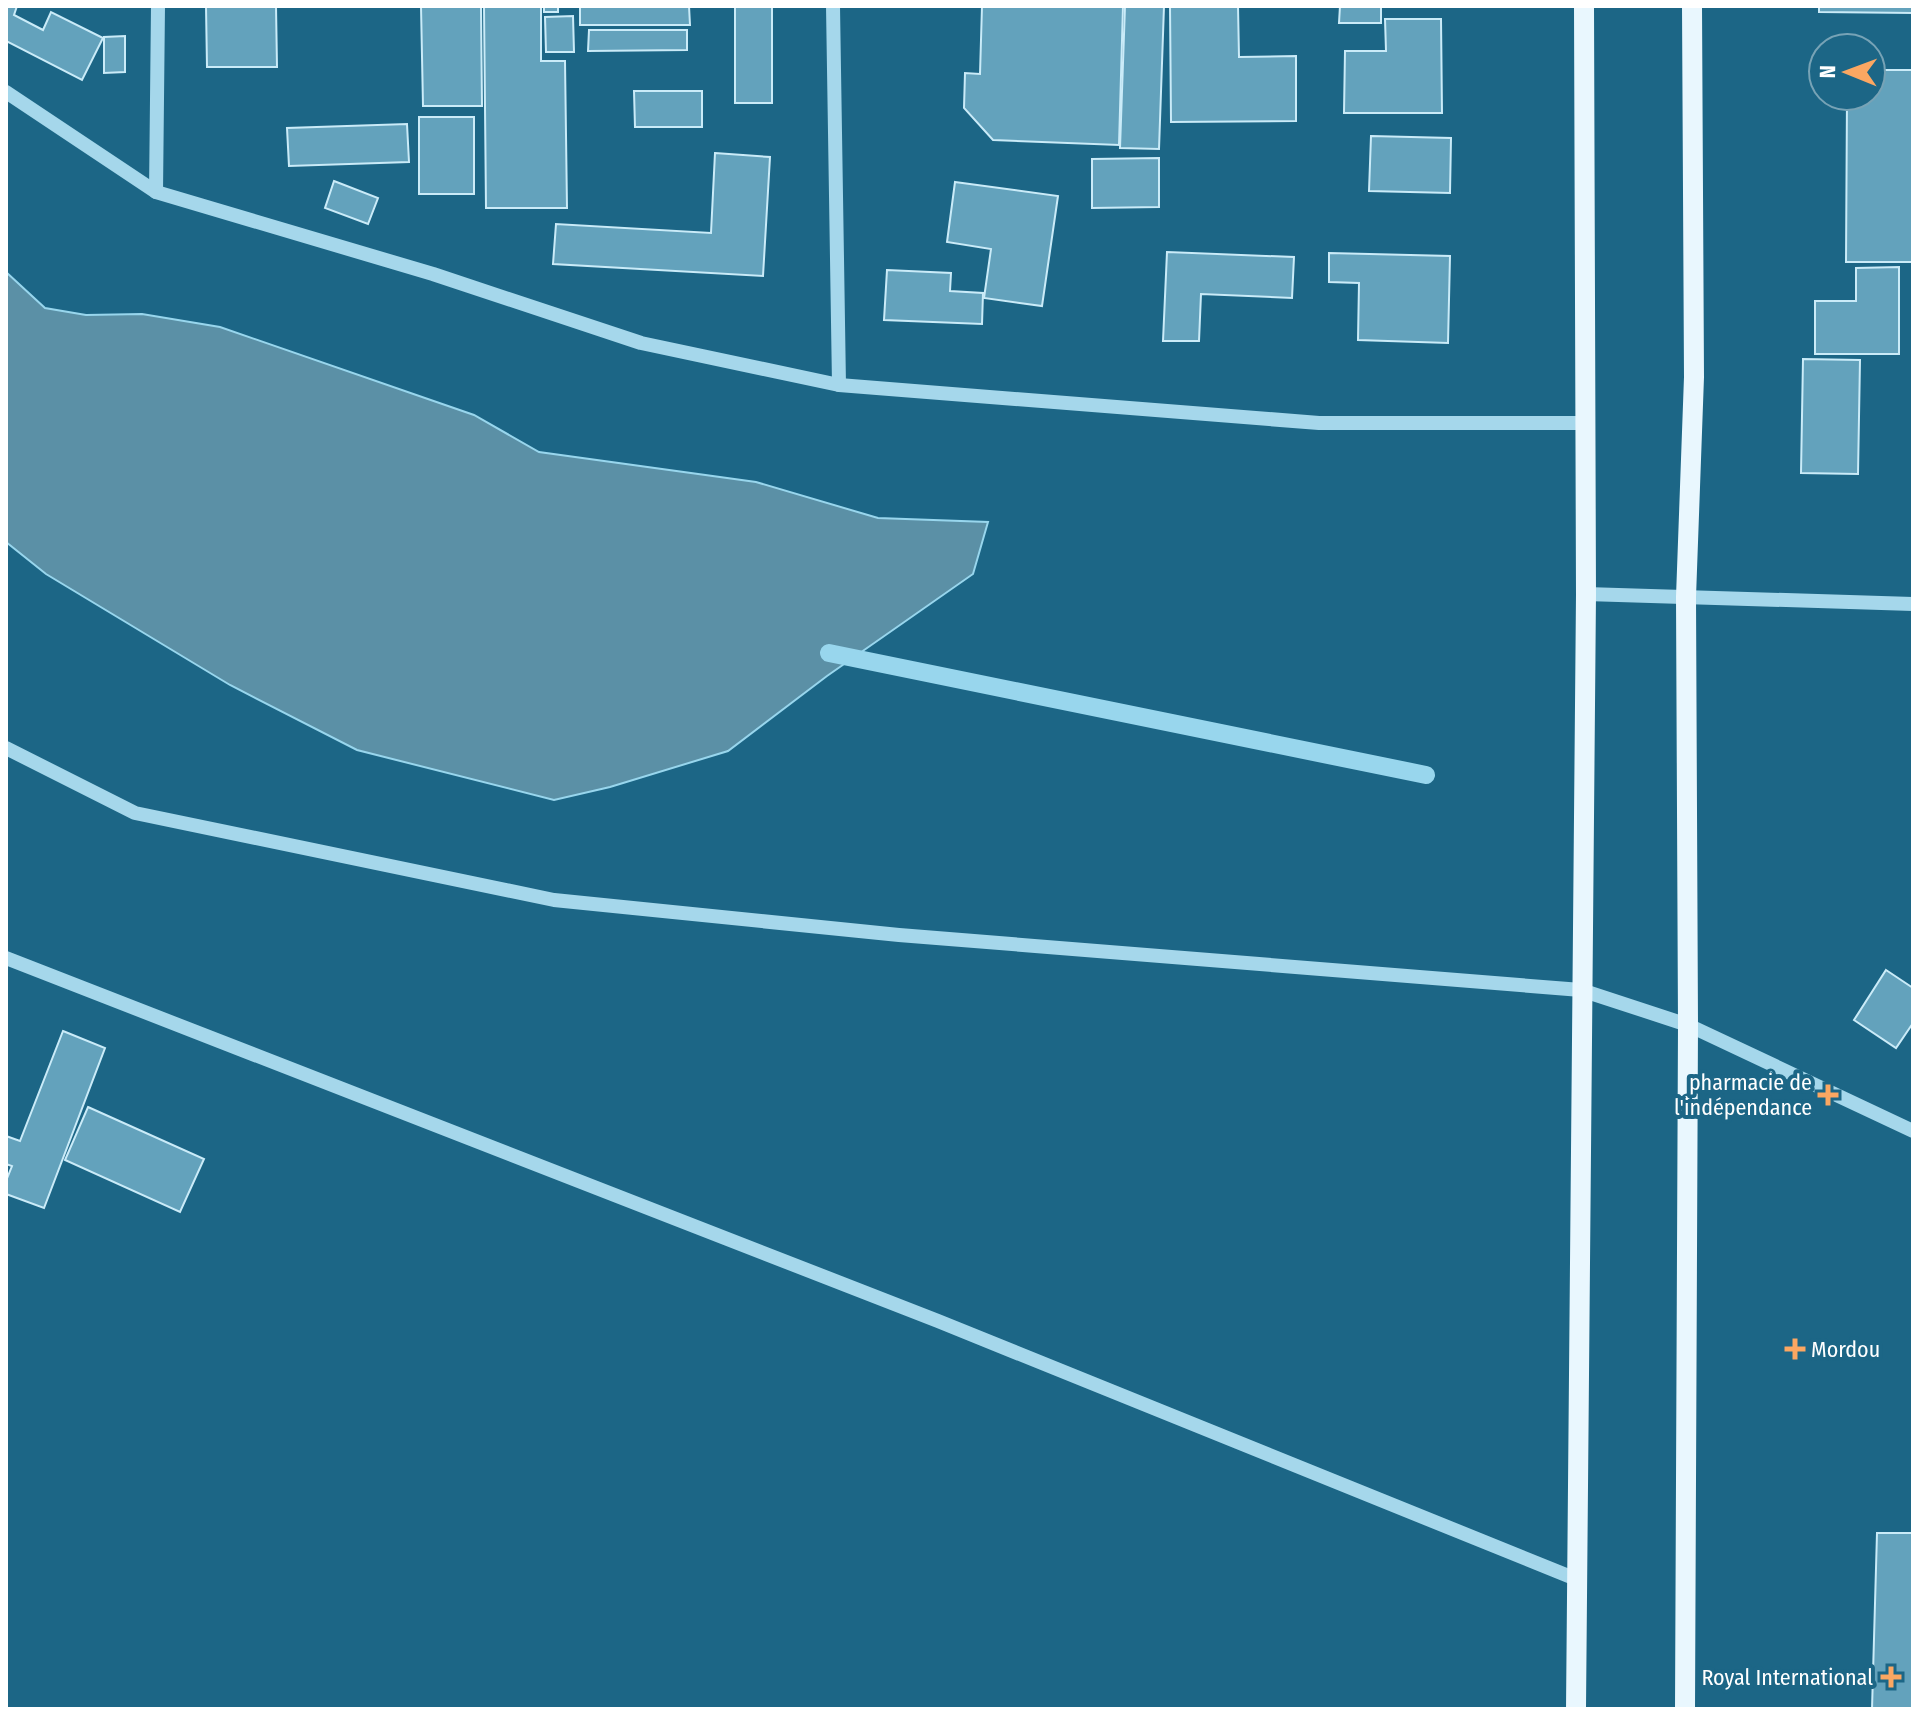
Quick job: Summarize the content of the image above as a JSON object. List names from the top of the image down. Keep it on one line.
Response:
{"places":{"health":["pharmacie de l'indépendance","Mordou","Royal International"]},"north":"left"}
